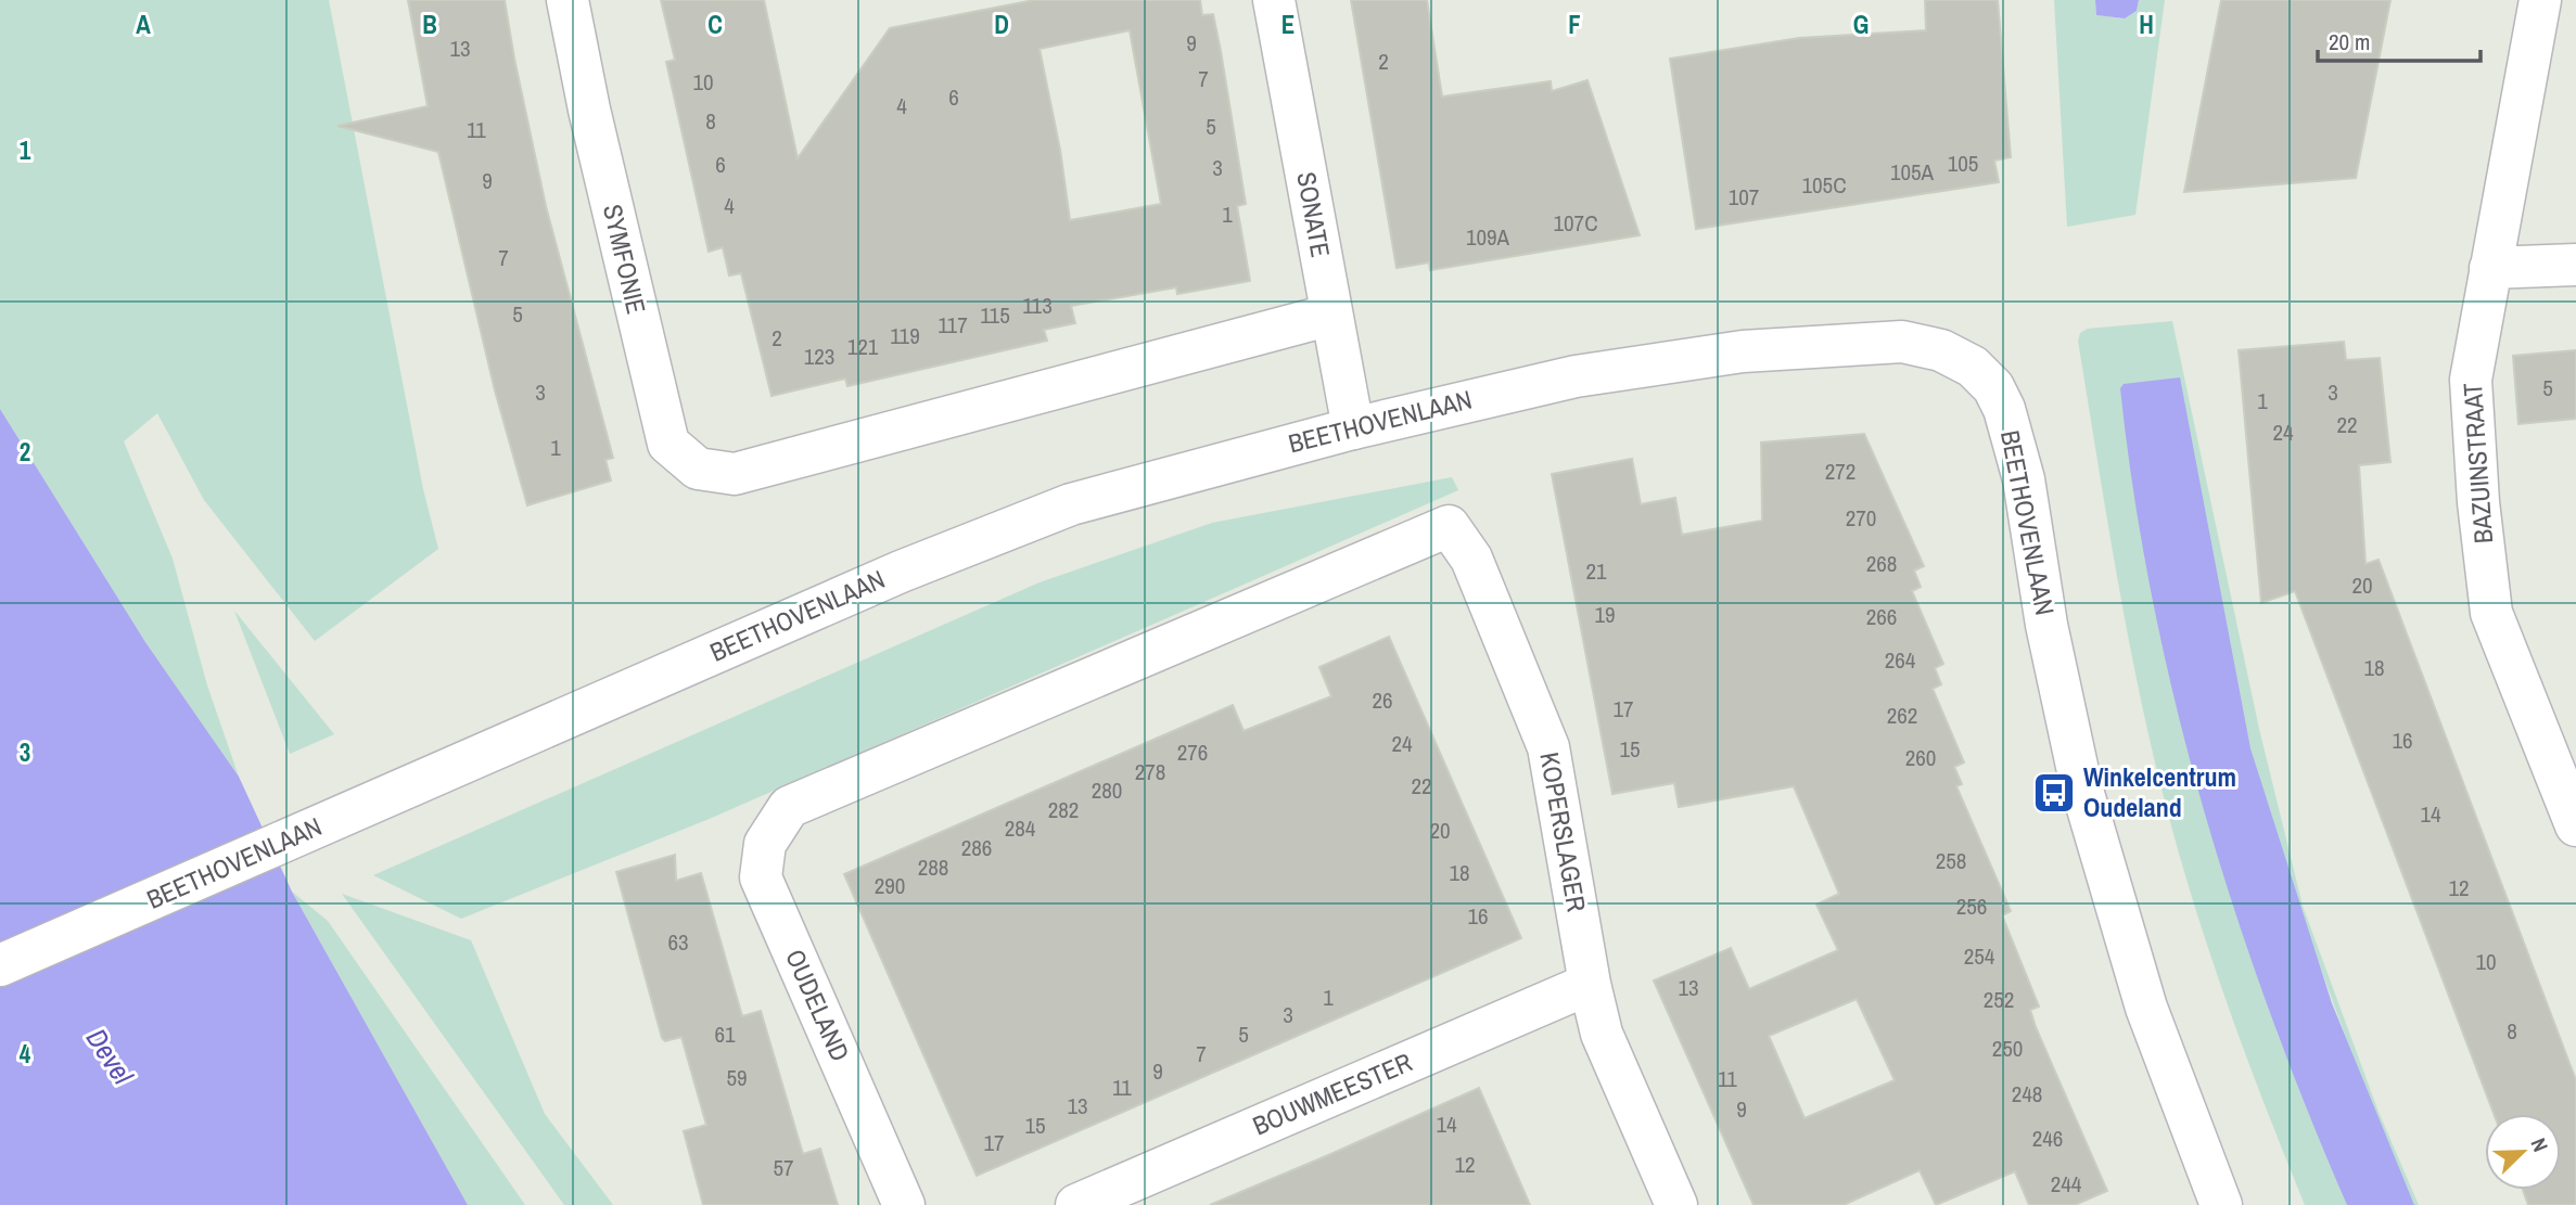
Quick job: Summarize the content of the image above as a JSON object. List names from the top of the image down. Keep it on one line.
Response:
{"streets":{"street":["SONATE","SYMFONIE","BEETHOVENLAAN","BAZUINSTRAAT","KOPERSLAGER","OUDELAND","BOUWMEESTER"]},"crossings":[["SONATE","SYMFONIE"],["SONATE","BEETHOVENLAAN"],["KOPERSLAGER","OUDELAND"],["KOPERSLAGER","BOUWMEESTER"]],"water":["Devel"],"places":{"bus stop":["Winkelcentrum Oudeland"]},"house_numbers":["9","13","2","7","10","6","4","8","5","11","105","6","3","105A","9","105C","107","4","1","107C","109A","7","113","5","115","117","119","2","121","123","5","3","3","1","22","24","1","272","270","268","21","20","19","266","264","18","26","17","262","16","24","15","276","260","278","22","280","282","14","284","20","286","258","288","18","290","12","256","16","63","254","10","13","1","252","3","8","61","5","250","7","9","59","11","11","248","13","9","14","15","246","17","12","57","244"],"scale_bar":"20 m","north":"top right","grid":{"columns":["A","B","C","D","E","F","G","H"],"rows":["1","2","3","4"]}}
